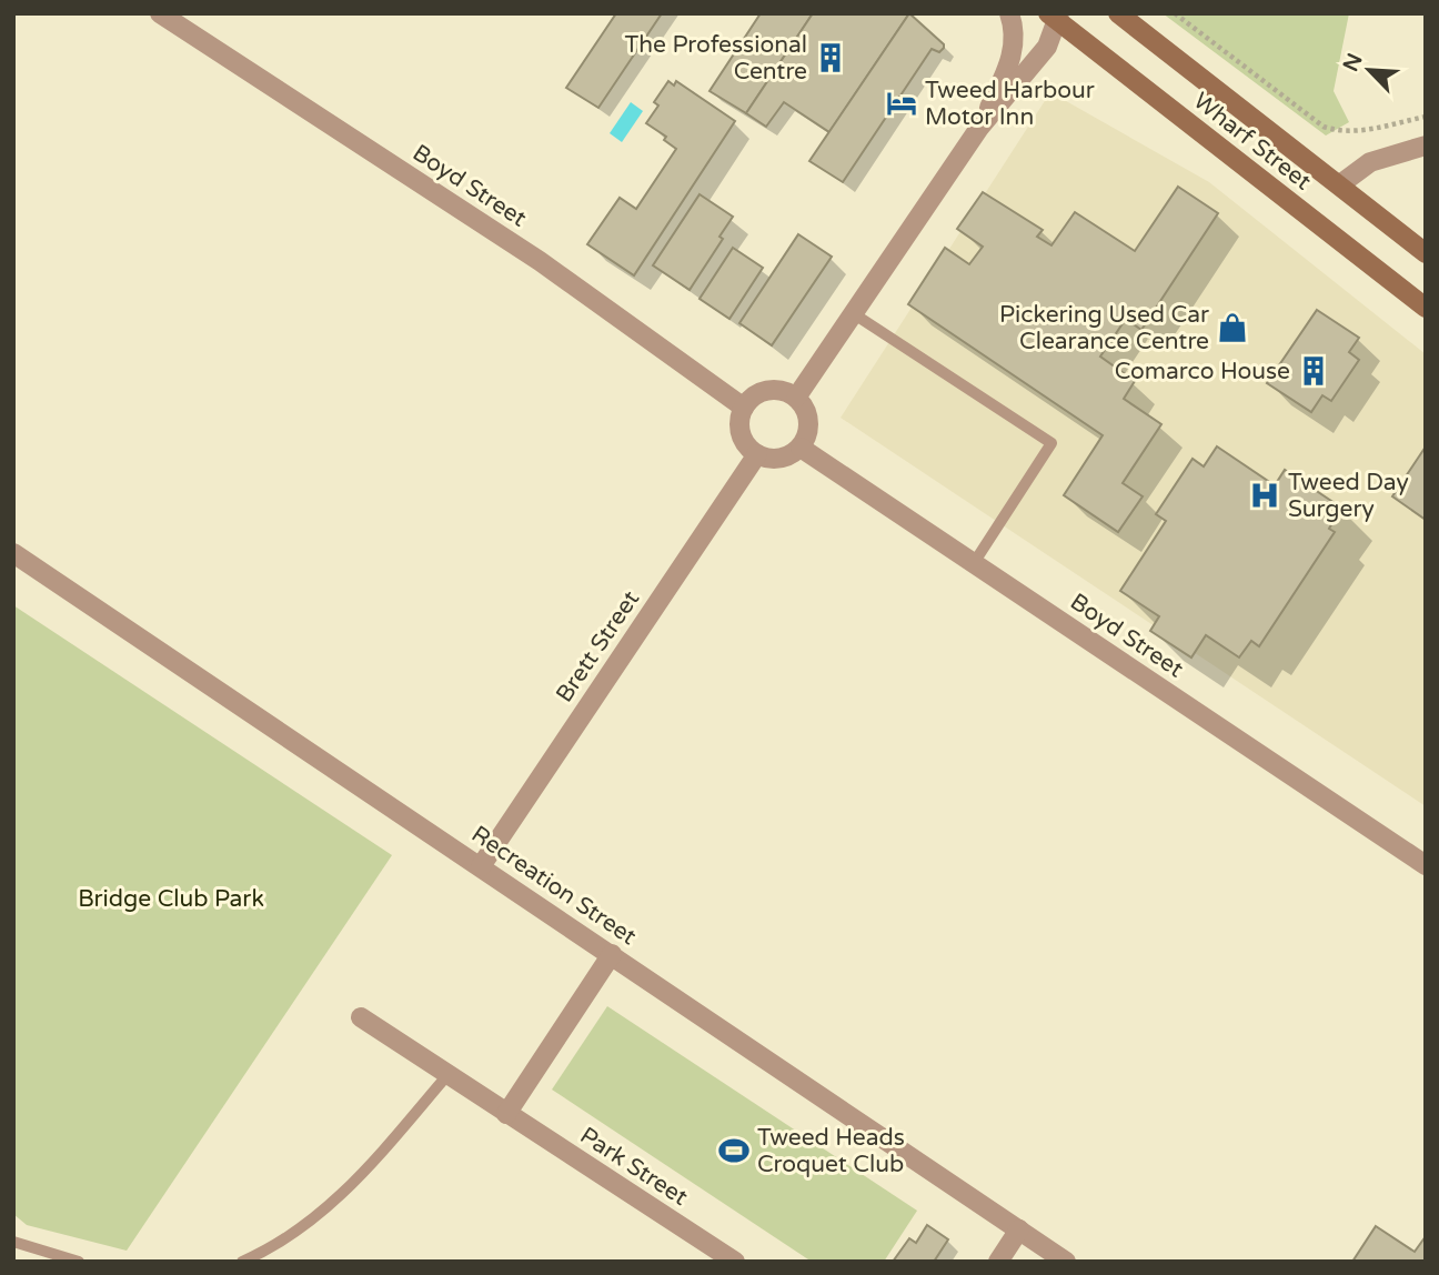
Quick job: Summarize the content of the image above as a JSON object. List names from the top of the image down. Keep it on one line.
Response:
{"streets":{"main road":["Wharf Street"],"street":["Boyd Street","Brett Street","Recreation Street","Park Street"]},"crossings":[["Boyd Street","Brett Street"],["Brett Street","Recreation Street"]],"parks":["Bridge Club Park"],"places":{"building":["The Professional Centre","Comarco House"],"hotel":["Tweed Harbour Motor Inn"],"shop":["Pickering Used Car Clearance Centre"],"hospital":["Tweed Day Surgery"],"sports":["Tweed Heads Croquet Club"]},"north":"top left"}
